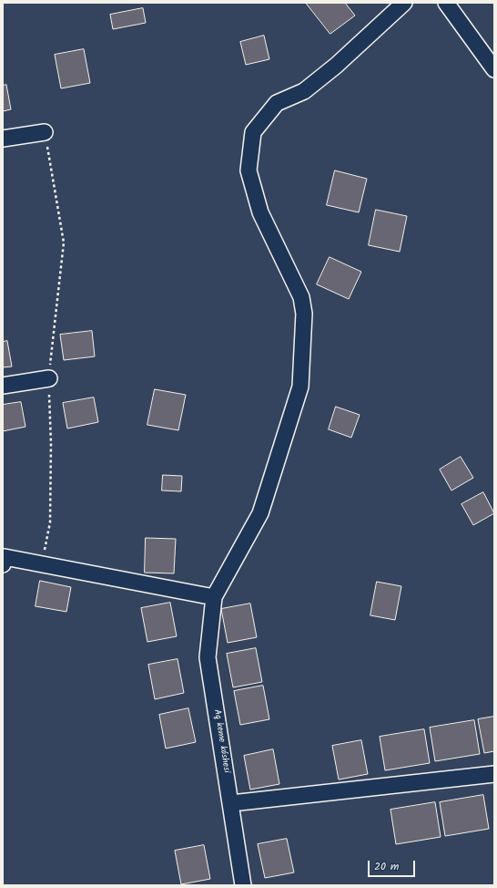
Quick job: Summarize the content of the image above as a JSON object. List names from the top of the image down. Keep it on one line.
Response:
{"streets":{"street":["Aq keme kóshesi"]},"scale_bar":"20 m"}
